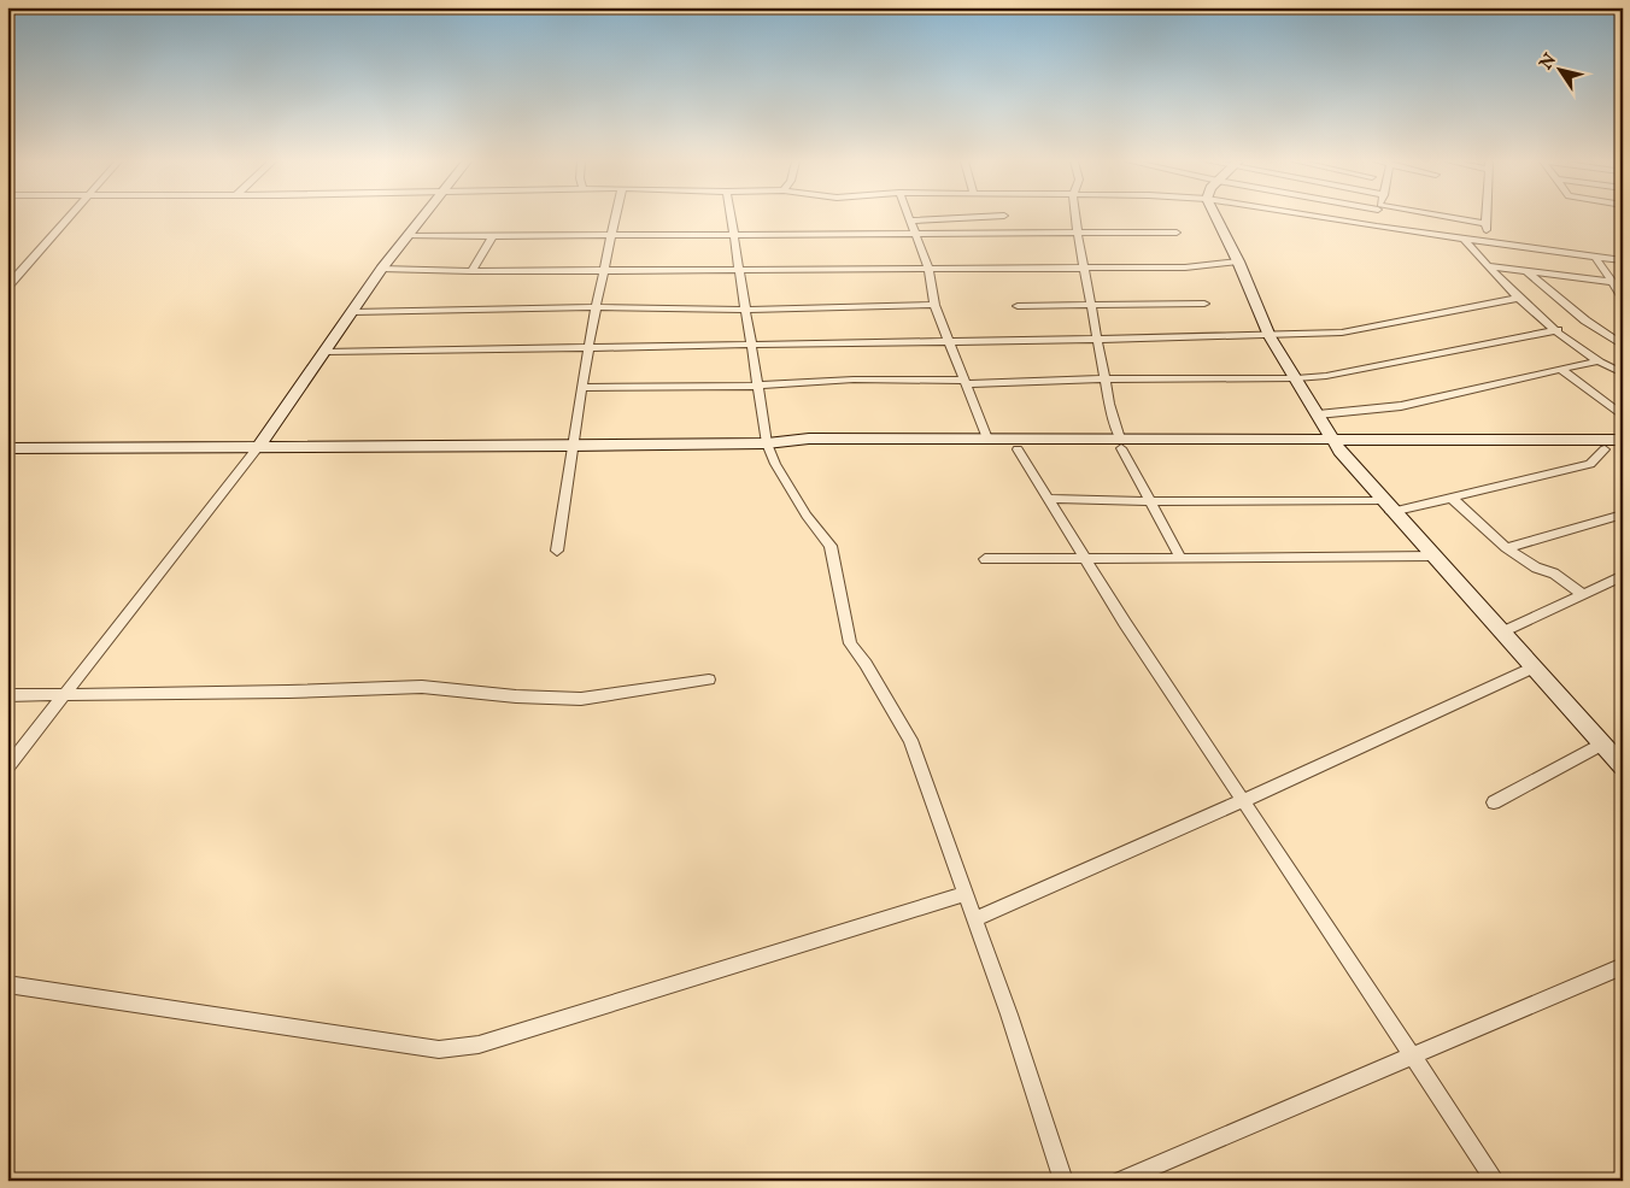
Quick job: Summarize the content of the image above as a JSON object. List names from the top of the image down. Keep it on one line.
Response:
{"north":"top left"}
